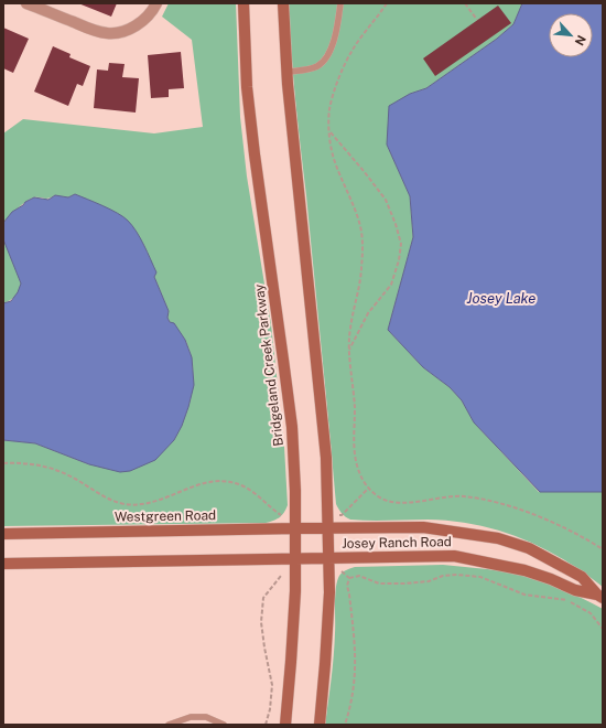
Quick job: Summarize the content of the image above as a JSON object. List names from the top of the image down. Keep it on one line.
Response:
{"streets":{"main road":["Bridgeland Creek Parkway","Westgreen Road","Josey Ranch Road"]},"crossings":[["Bridgeland Creek Parkway","Westgreen Road"],["Bridgeland Creek Parkway","Josey Ranch Road"],["Westgreen Road","Josey Ranch Road"]],"water":["Josey Lake"],"north":"bottom right"}
